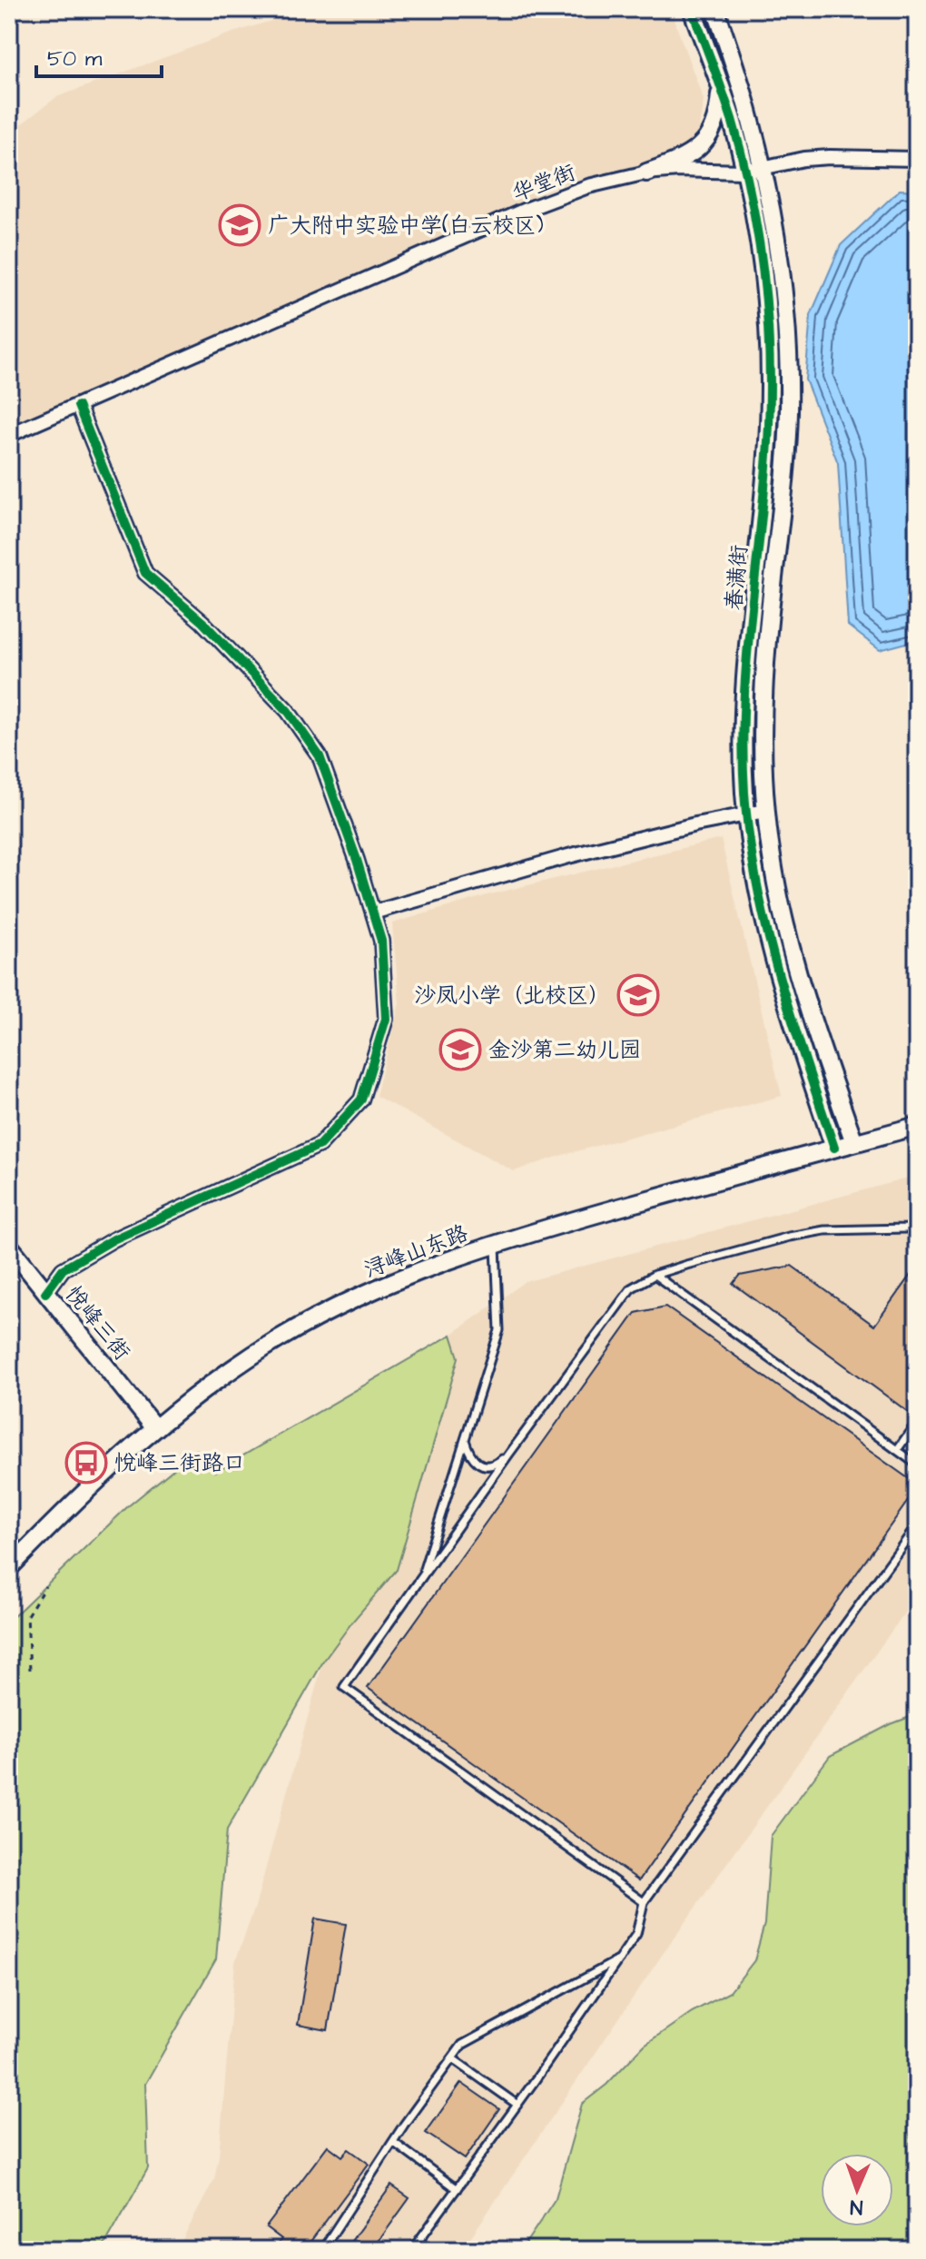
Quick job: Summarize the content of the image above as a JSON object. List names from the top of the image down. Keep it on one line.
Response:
{"streets":{"street":["华堂街","春满街","浔峰山东路","悦峰三街"]},"crossings":[["华堂街","春满街"],["春满街","浔峰山东路"],["浔峰山东路","悦峰三街"]],"places":{"school or university":["广大附中实验中学(白云校区)","沙凤小学（北校区）","金沙第二幼儿园"],"bus stop":["悦峰三街路口"]},"scale_bar":"50 m","north":"bottom"}
